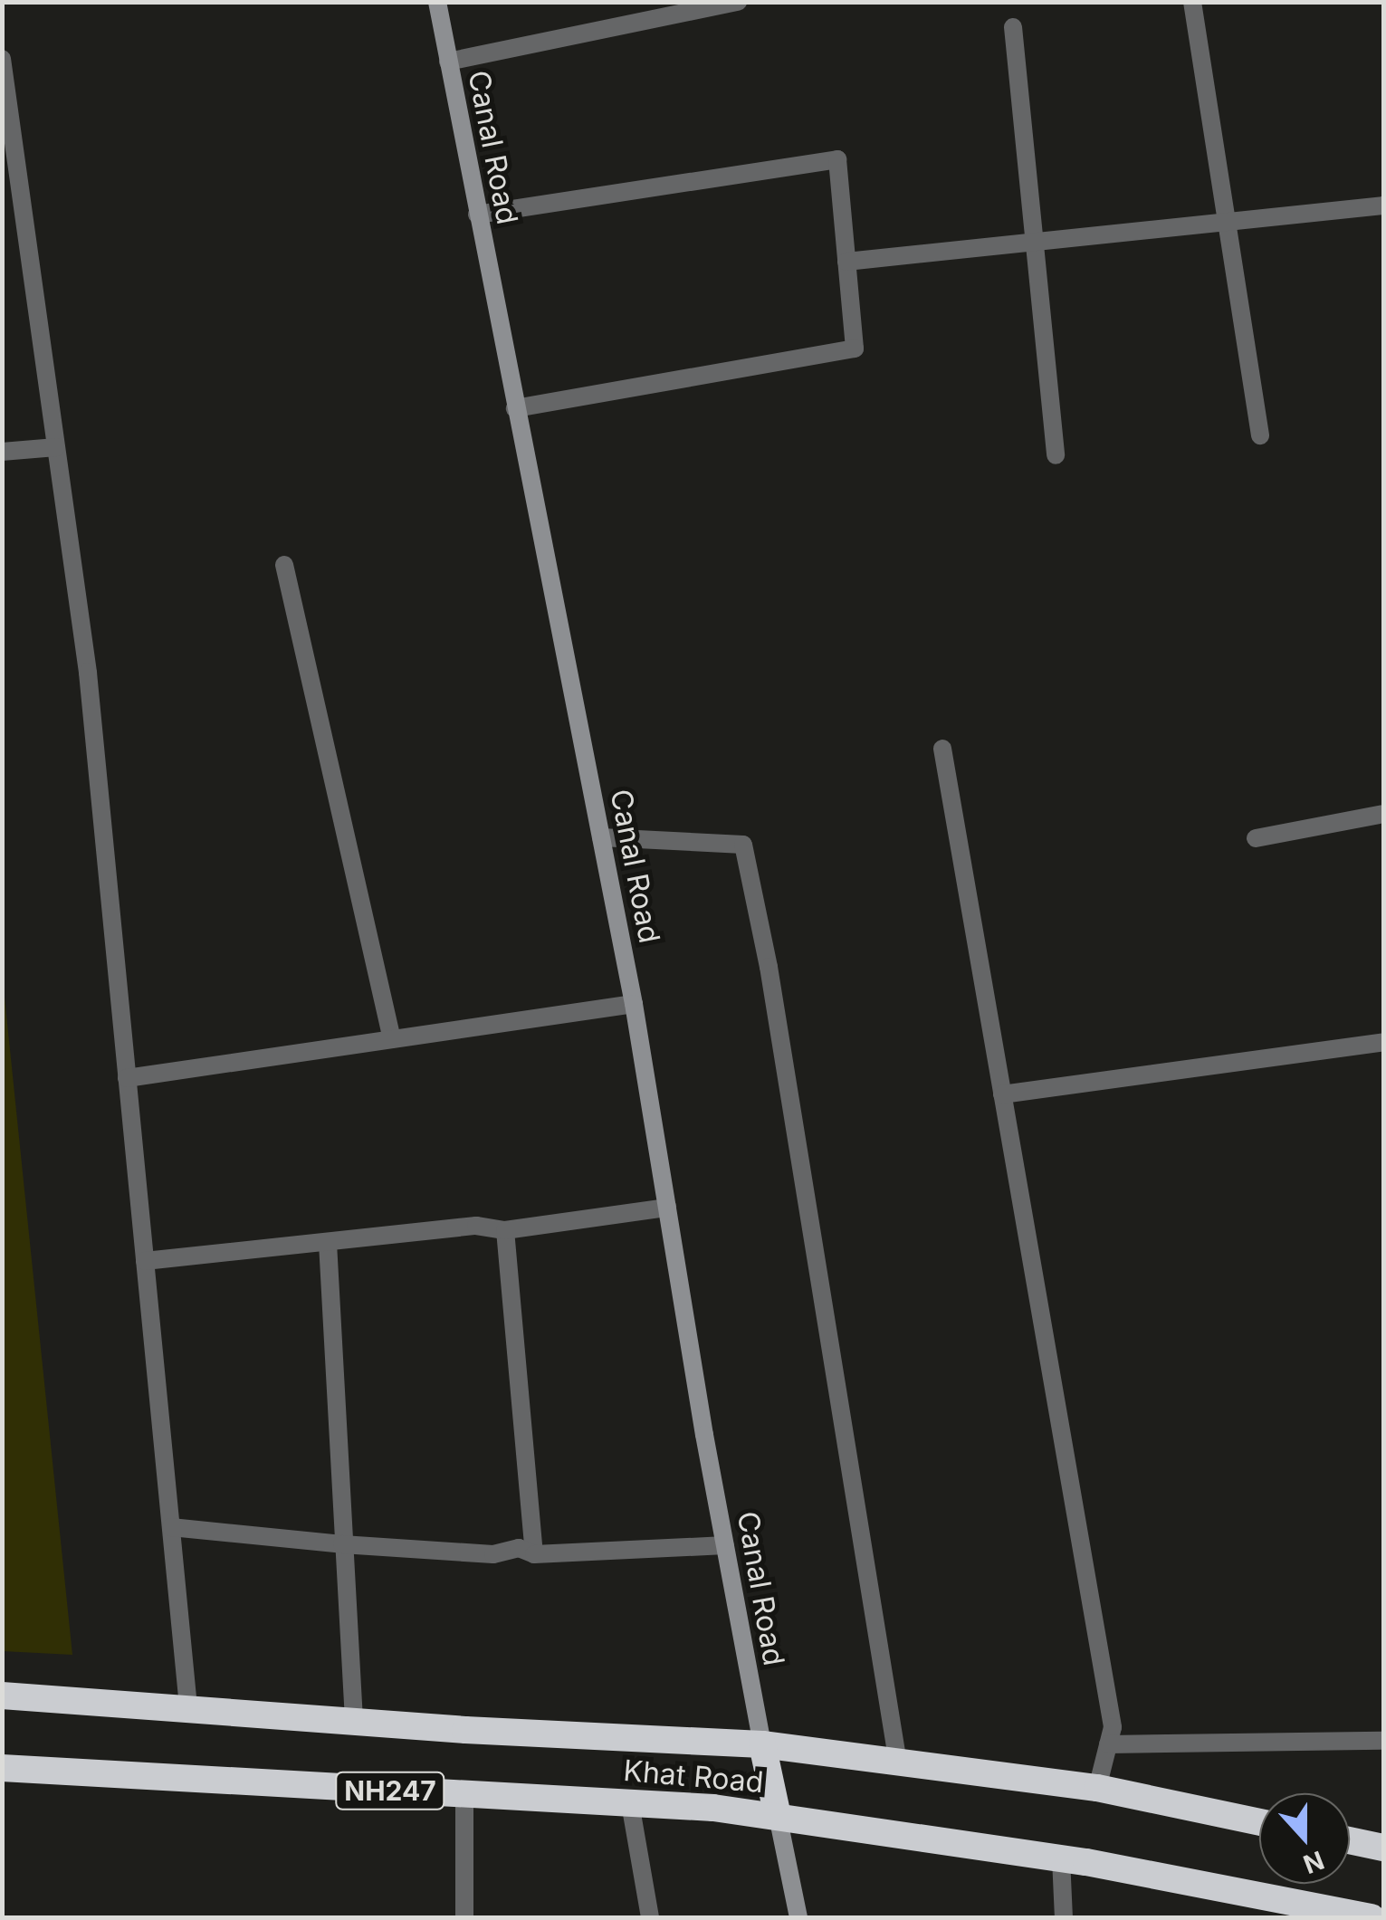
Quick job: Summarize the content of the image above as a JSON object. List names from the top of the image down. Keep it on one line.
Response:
{"streets":{"highway":["Khat Road","NH247"],"street":["Canal Road"]},"crossings":[["Canal Road","Khat Road"]],"north":"bottom"}
